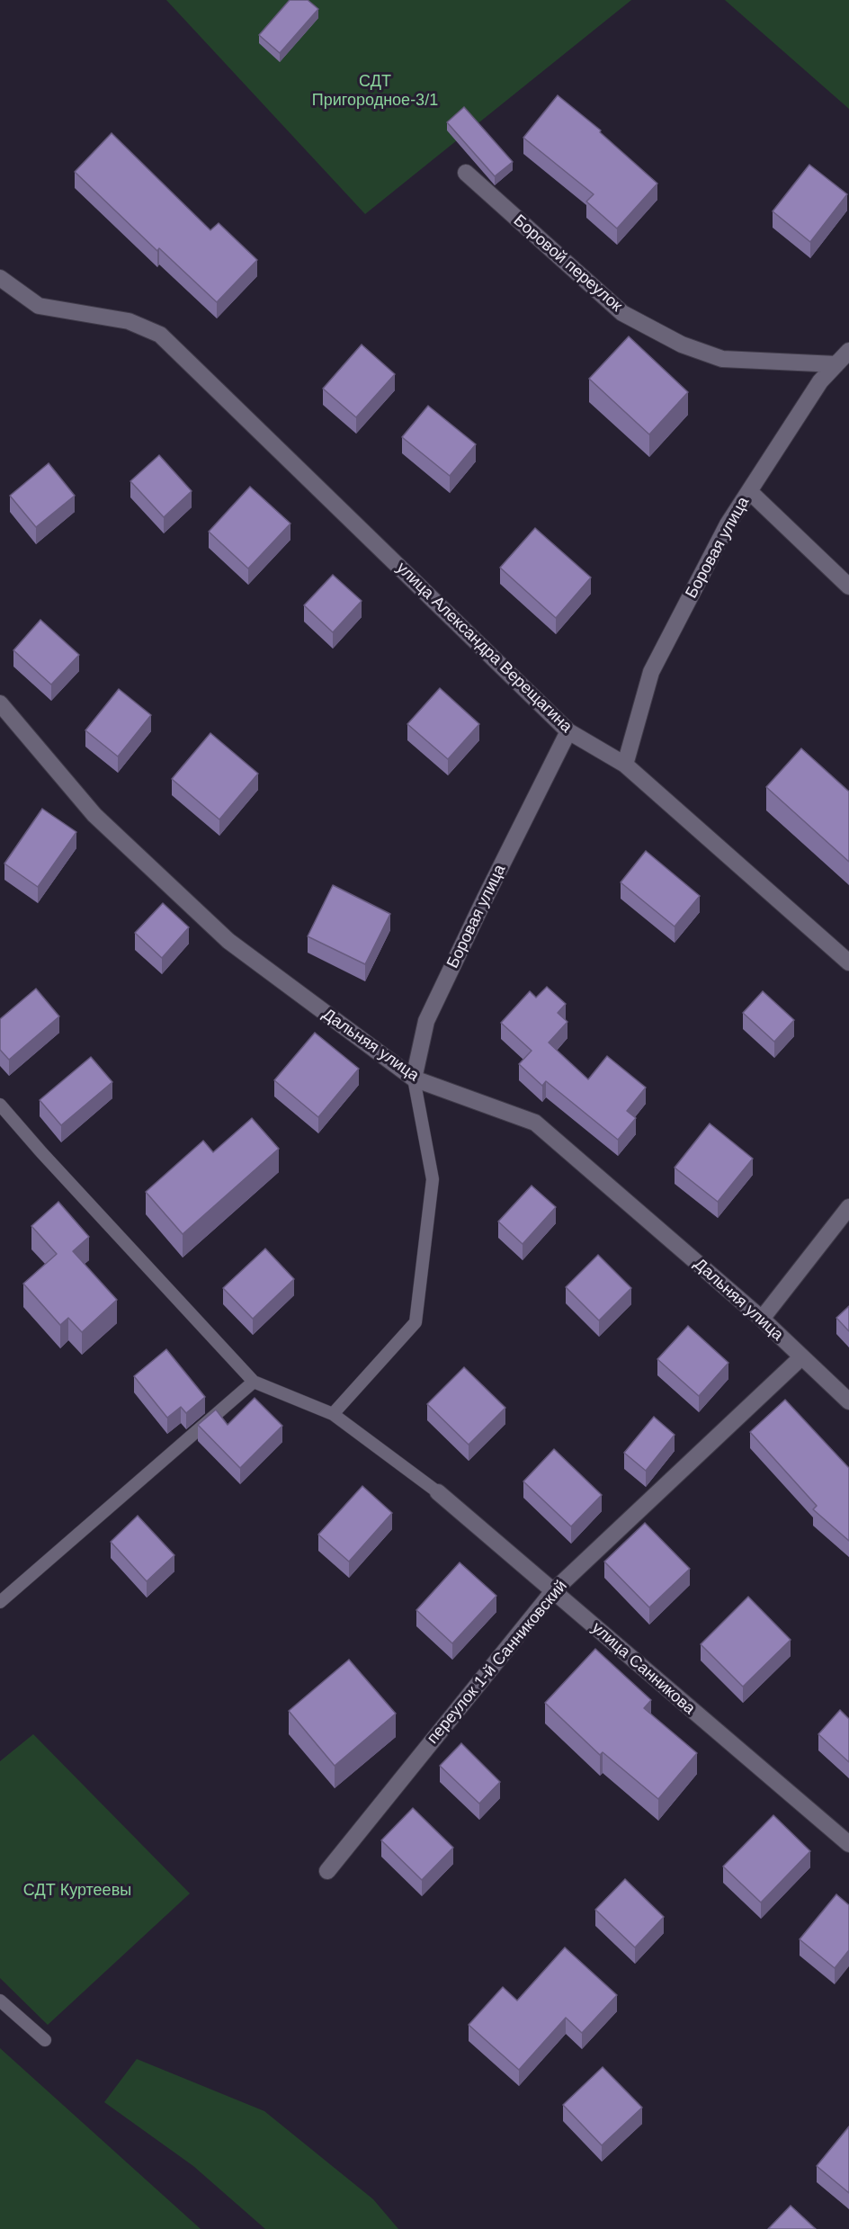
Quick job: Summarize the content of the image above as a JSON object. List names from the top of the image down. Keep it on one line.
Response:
{"streets":{"street":["Боровой переулок","Боровая улица","улица Александра Верещагина","Дальняя улица","переулок 1-й Санниковский","улица Санникова"]},"crossings":[["Боровой переулок","Боровая улица"],["Боровая улица","улица Александра Верещагина"],["Боровая улица","Дальняя улица"],["Дальняя улица","переулок 1-й Санниковский"],["переулок 1-й Санниковский","улица Санникова"]],"parks":["СДТ Пригородное-3/1","СДТ Куртеевы"]}
